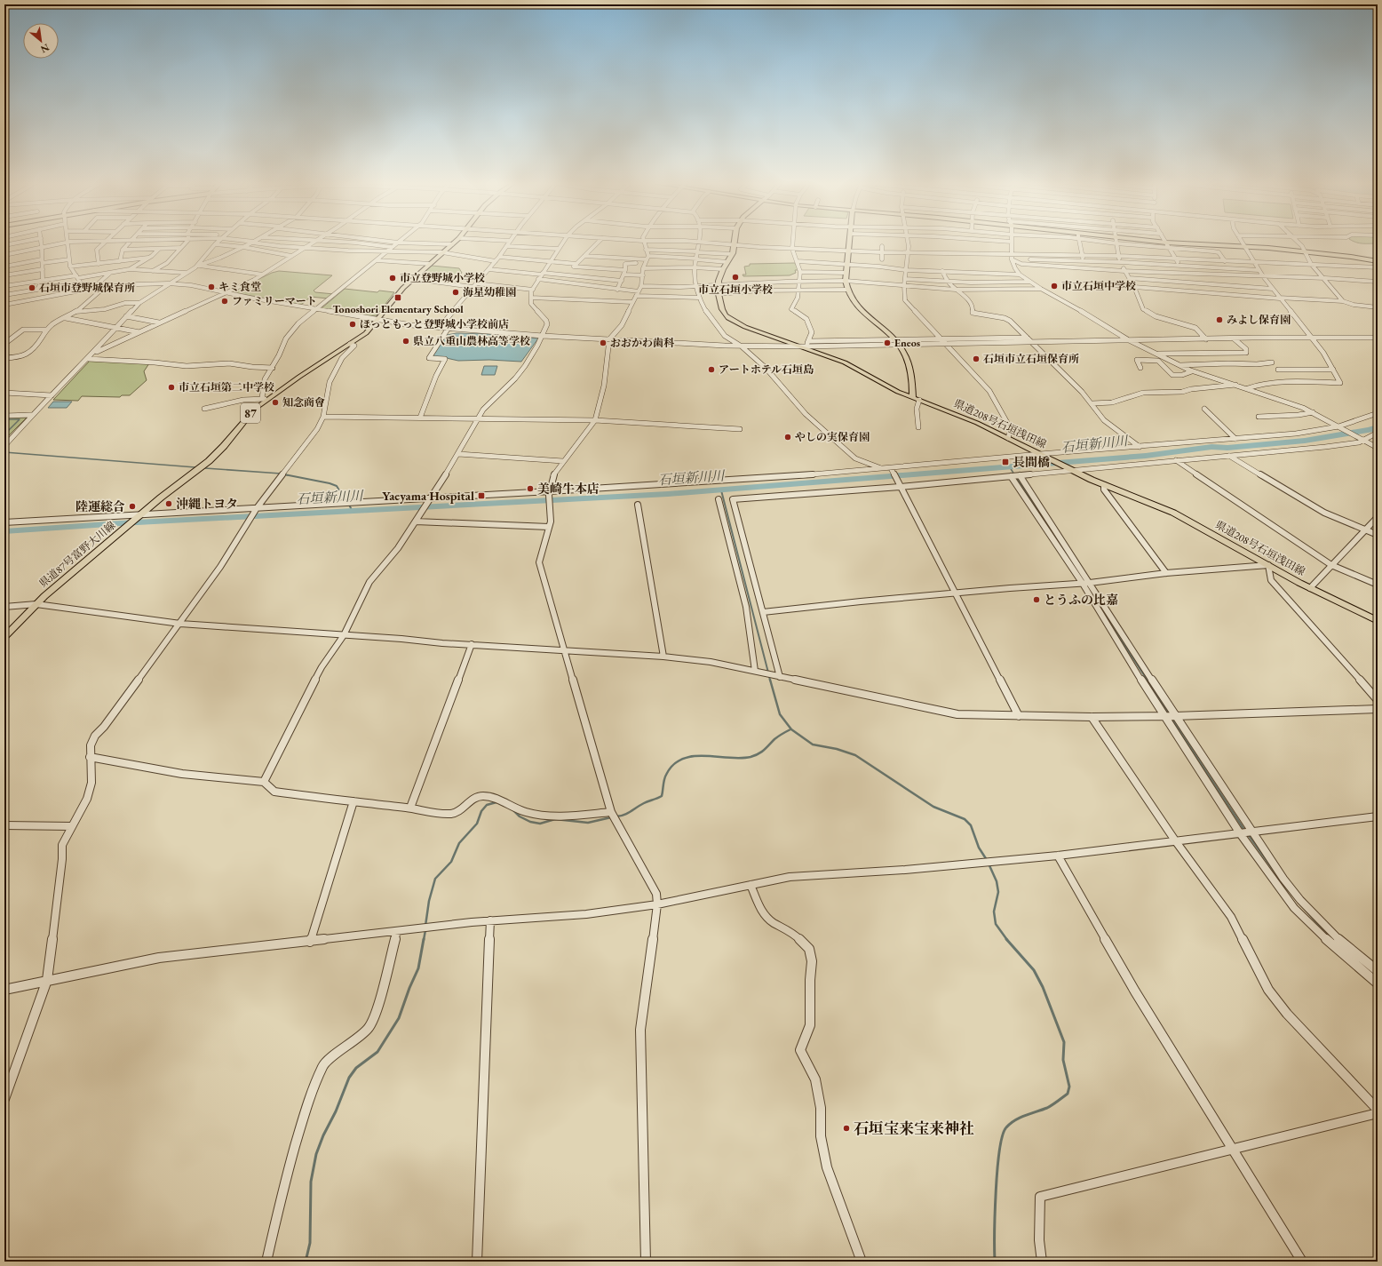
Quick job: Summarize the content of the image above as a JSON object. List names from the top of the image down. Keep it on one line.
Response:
{"streets":{"main road":["87","県道208号石垣浅田線","県道87号富野大川線"]},"water":["石垣新川川"],"places":{"other":["市立石垣小学校","市立登野城小学校","市立石垣中学校","キミ食堂","石垣市登野城保育所","海星幼稚園","ファミリーマート","みよし保育園","ほっともっと登野城小学校前店","県立八重山農林高等学校","おおかわ歯科","Eneos","石垣市立石垣保育所","アートホテル石垣島","市立石垣第二中学校","知念商會","やしの実保育園","美崎牛本店","沖縄トヨタ","陸運総合","とうふの比嘉","石垣宝来宝来神社"],"transit":["Tonoshori Elementary School","長間橋","Yaeyama Hospital"]},"north":"bottom right"}
